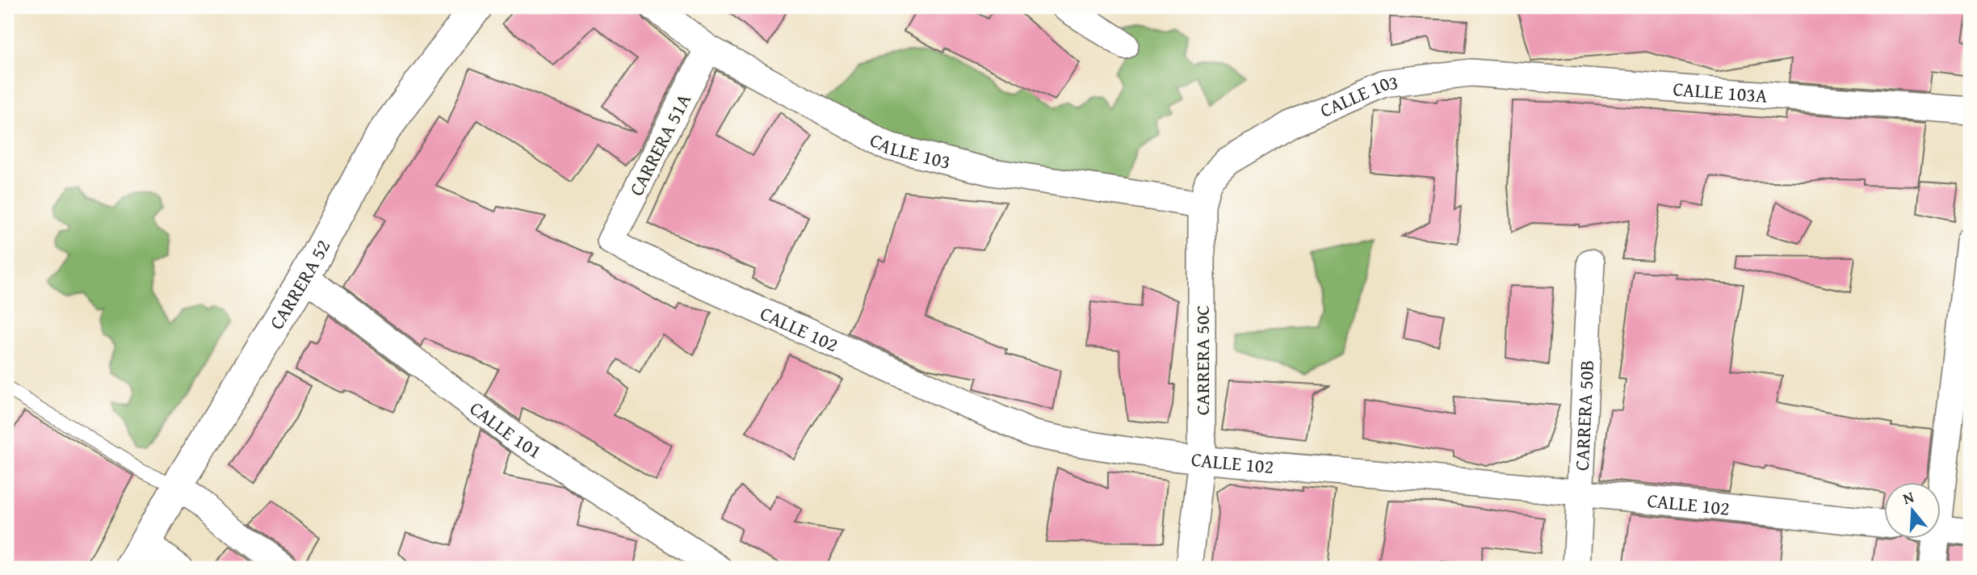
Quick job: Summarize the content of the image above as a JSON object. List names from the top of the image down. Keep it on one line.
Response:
{"streets":{"main road":["CARRERA 52"],"street":["CALLE 103A","CALLE 103","CARRERA 51A","CALLE 102","CARRERA 50C","CARRERA 50B","CALLE 101"]},"crossings":[["CALLE 103A","CALLE 103"],["CALLE 103","CARRERA 51A"],["CALLE 103","CARRERA 50C"],["CARRERA 51A","CALLE 102"],["CARRERA 52","CALLE 101"],["CALLE 102","CARRERA 50C"],["CALLE 102","CARRERA 50B"]],"north":"top"}
